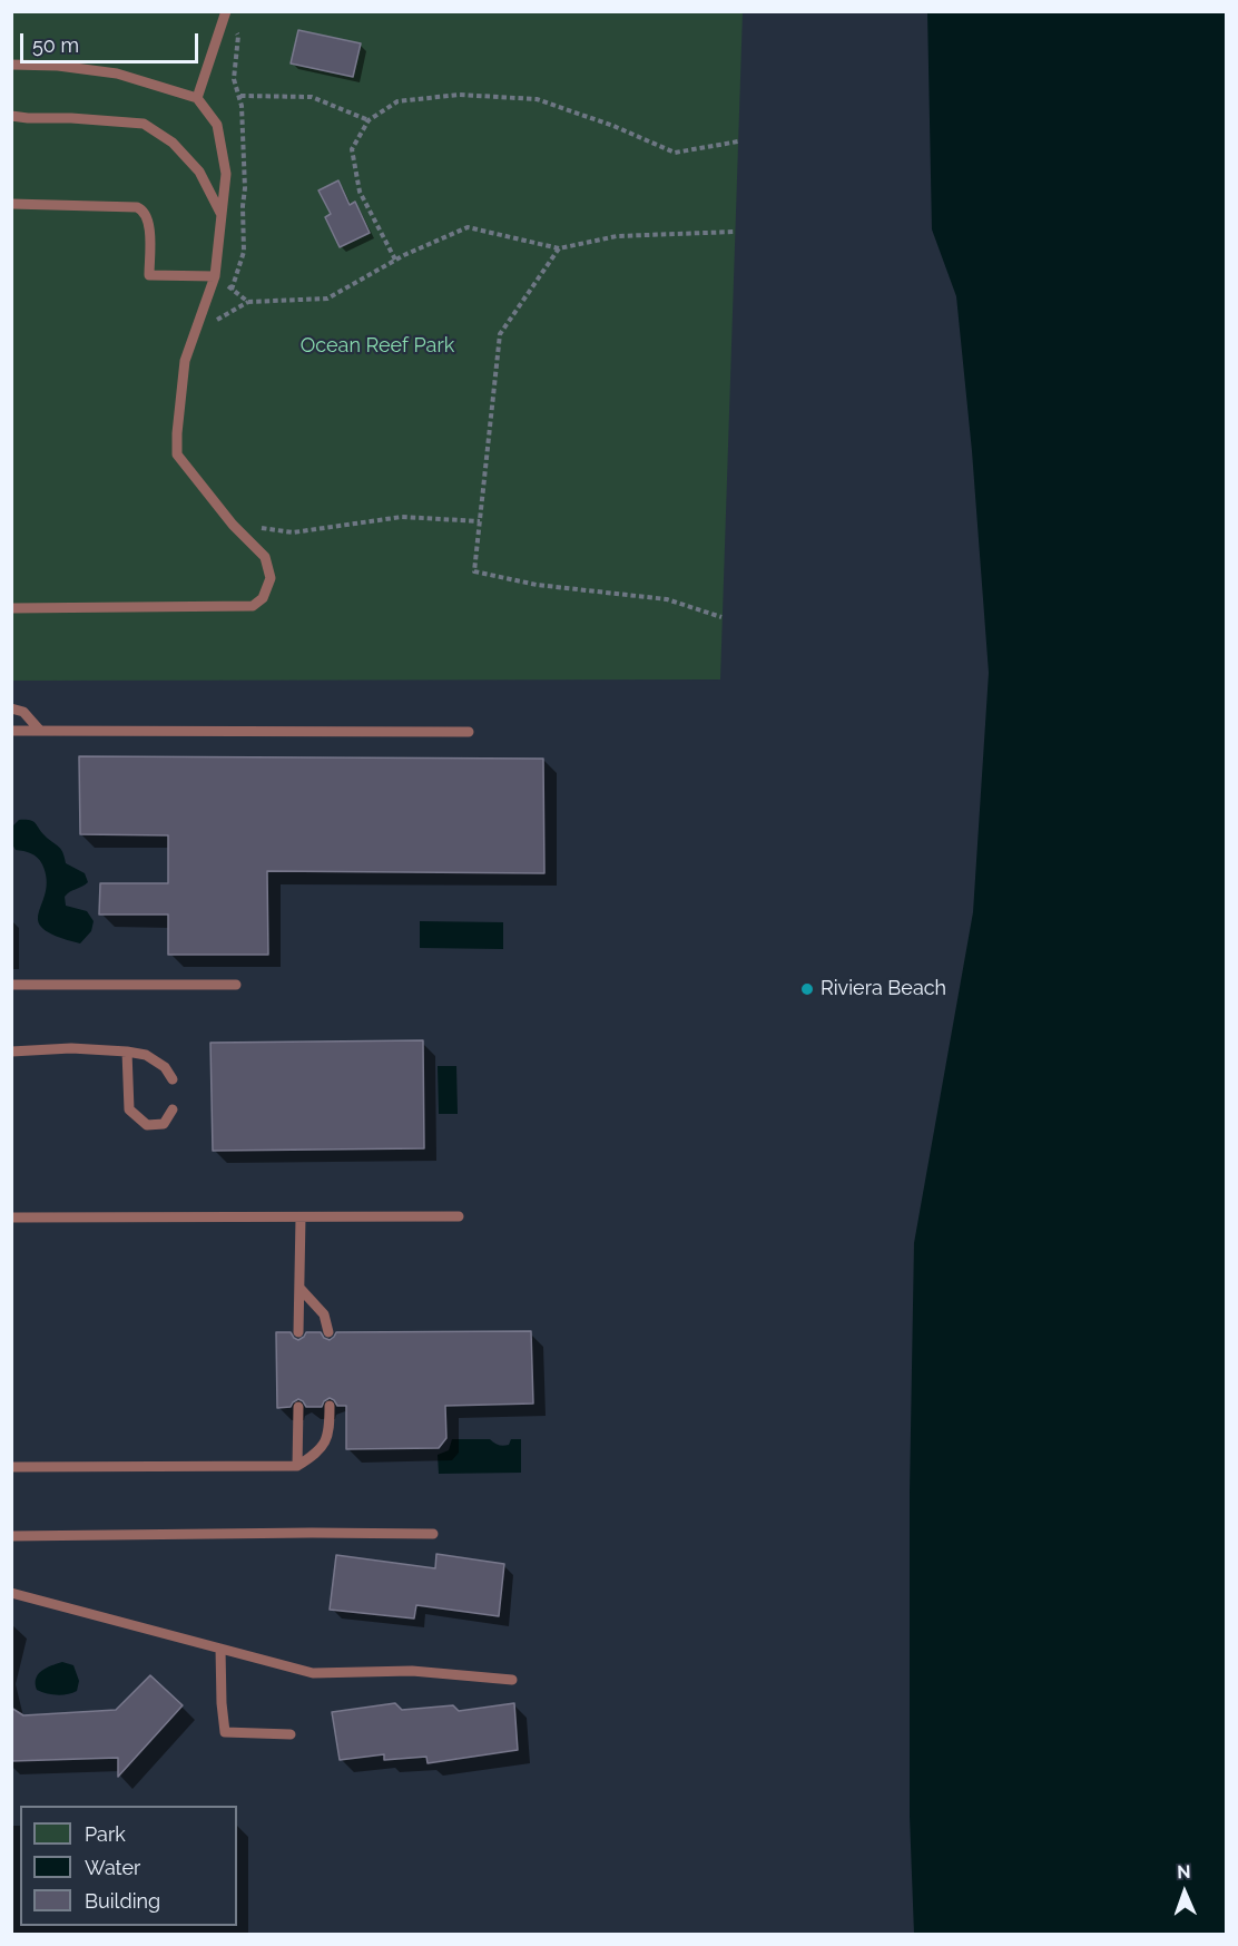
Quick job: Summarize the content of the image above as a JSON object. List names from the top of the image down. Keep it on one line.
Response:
{"parks":["Ocean Reef Park"],"places":["Riviera Beach"],"legend":["Park","Water","Building"],"scale_bar":"50 m","north":"top"}
